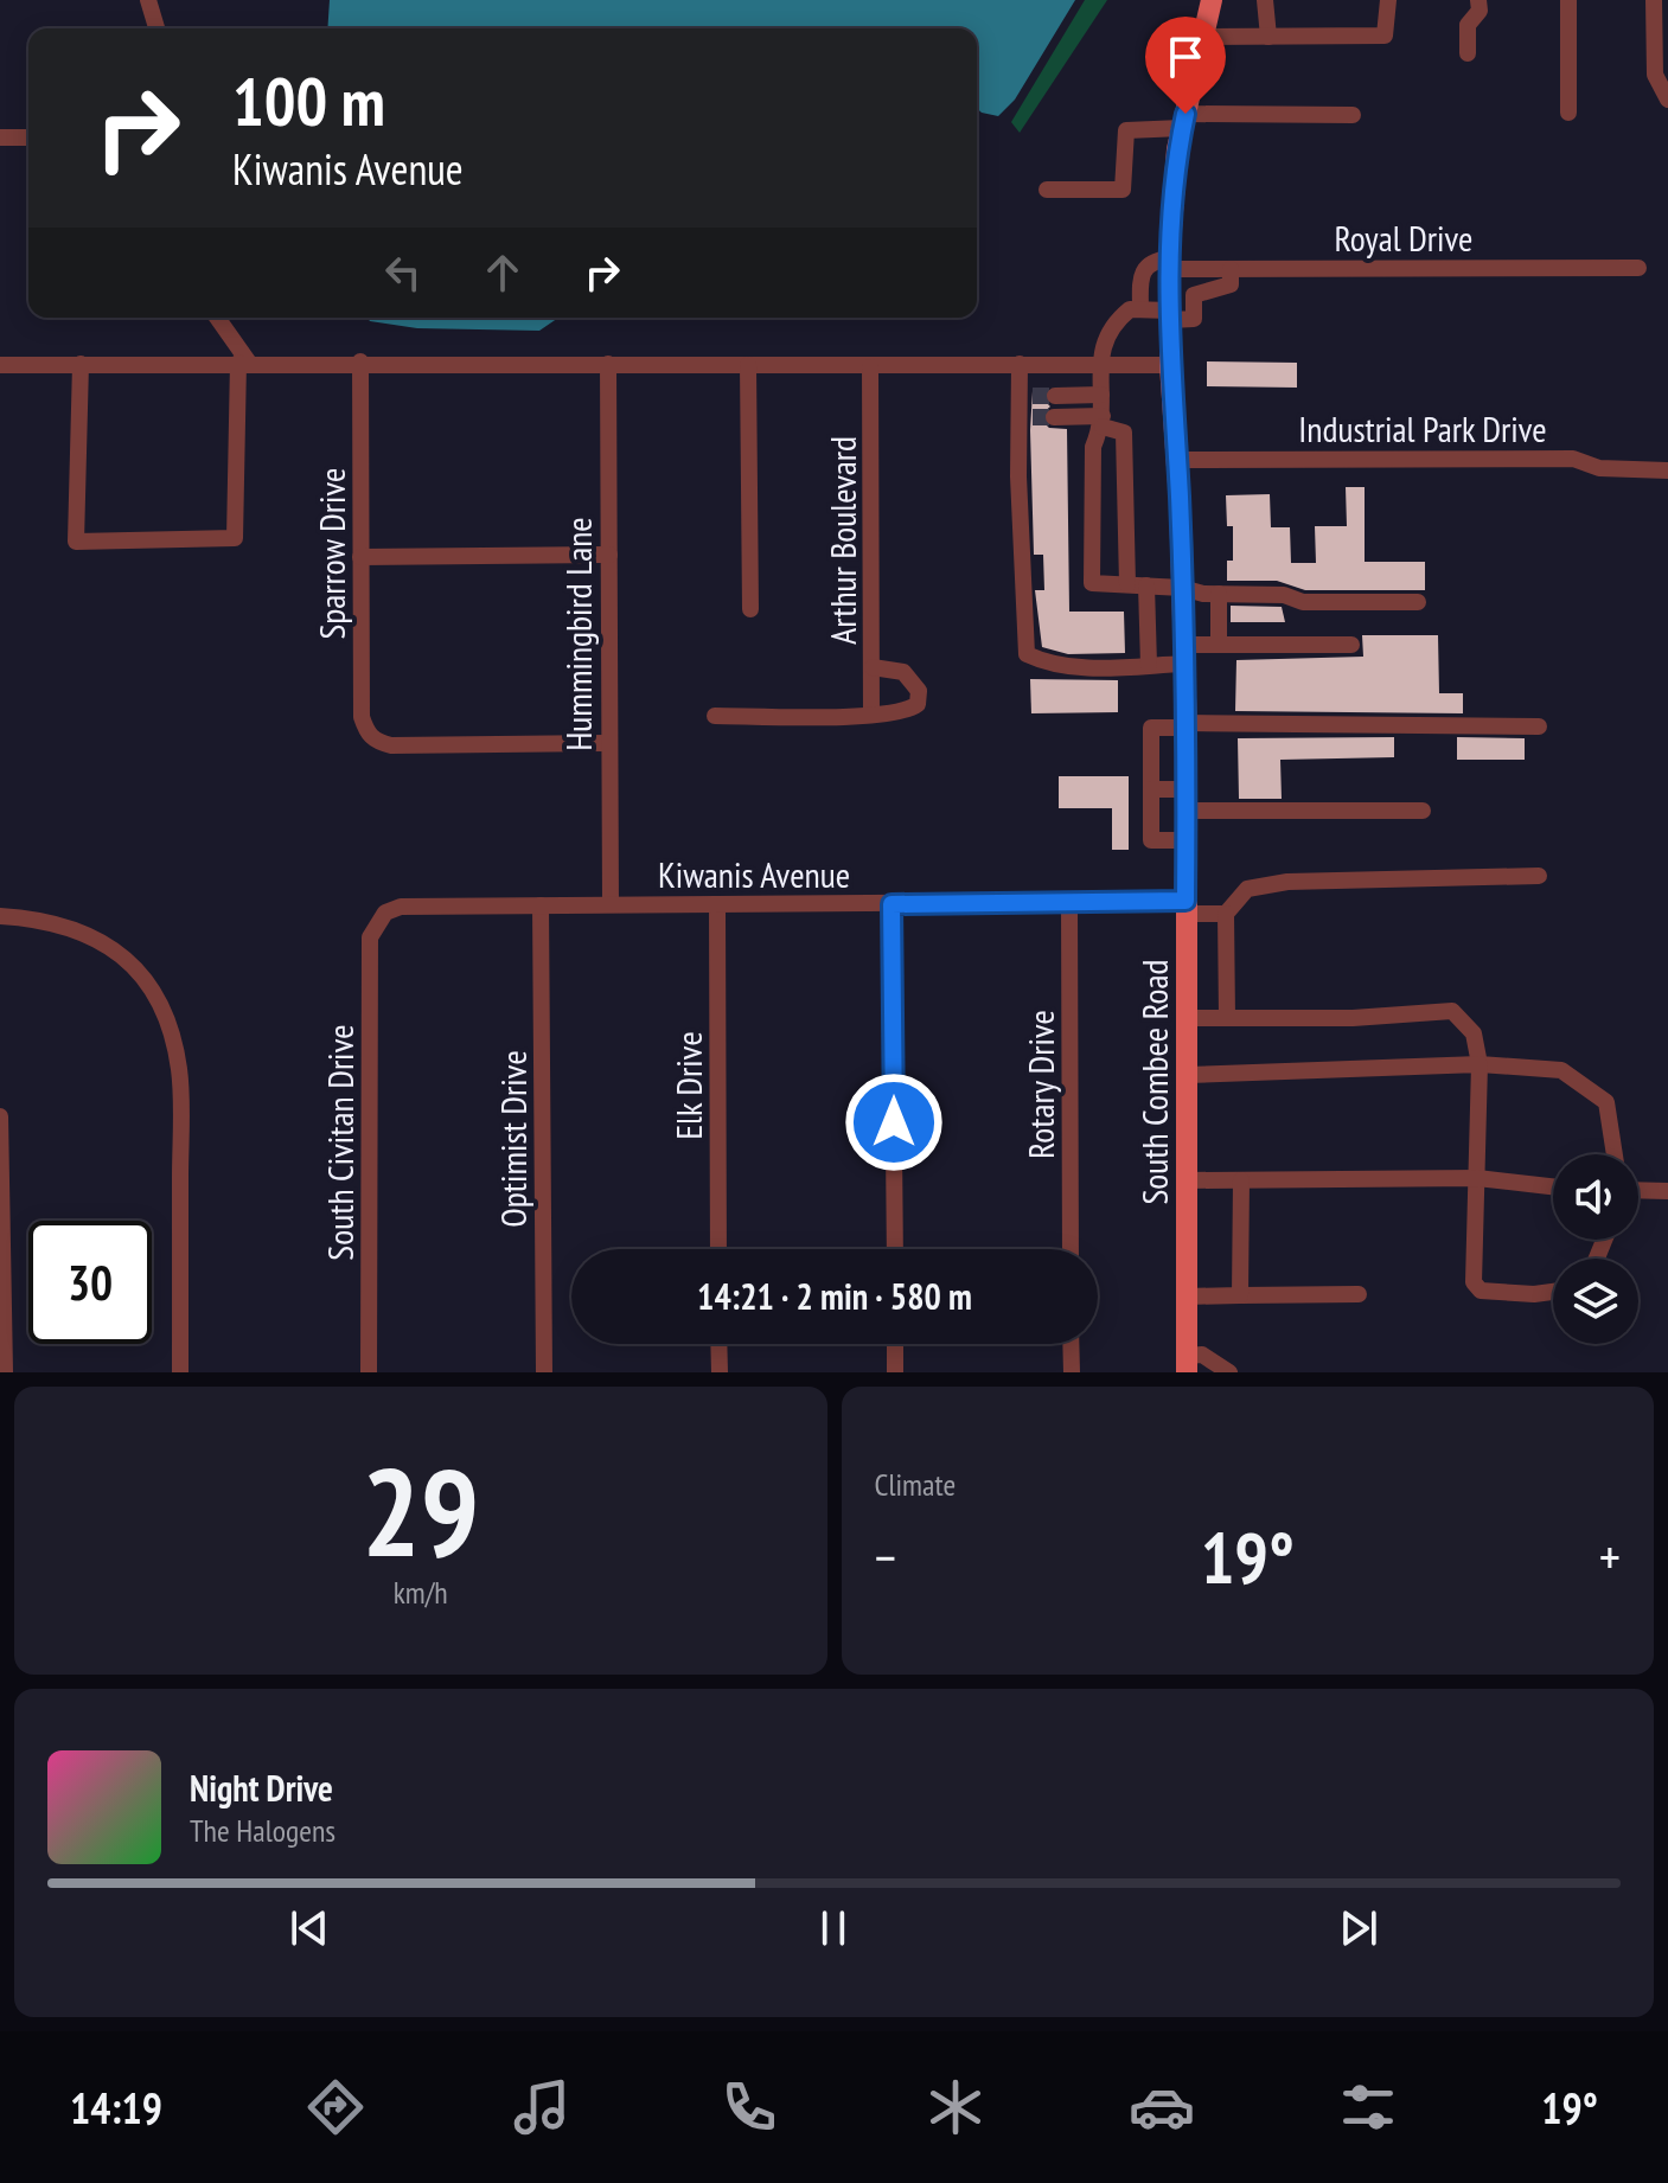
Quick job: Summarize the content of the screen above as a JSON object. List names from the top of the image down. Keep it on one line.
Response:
{"streets":{"main road":["South Combee Road"],"street":["Royal Drive","Industrial Park Drive","Arthur Boulevard","Sparrow Drive","Hummingbird Lane","Kiwanis Avenue","Rotary Drive","Elk Drive","Optimist Drive","South Civitan Drive"]},"crossings":[["Royal Drive","South Combee Road"],["Industrial Park Drive","South Combee Road"],["Sparrow Drive","Hummingbird Lane"],["Hummingbird Lane","Kiwanis Avenue"],["Kiwanis Avenue","South Combee Road"],["Kiwanis Avenue","Rotary Drive"],["Kiwanis Avenue","Elk Drive"],["Kiwanis Avenue","Optimist Drive"],["Kiwanis Avenue","South Civitan Drive"]],"page":{"turn":["100 m","Kiwanis Avenue"],"limit":"30","trip":"14:21 · 2 min · 580 m","tile":[["29","km/h"],"Climate"],"heat":["−","19°","+"],"song":["Night Drive","The Halogens"],"tabs":["14:19","19°"]}}
